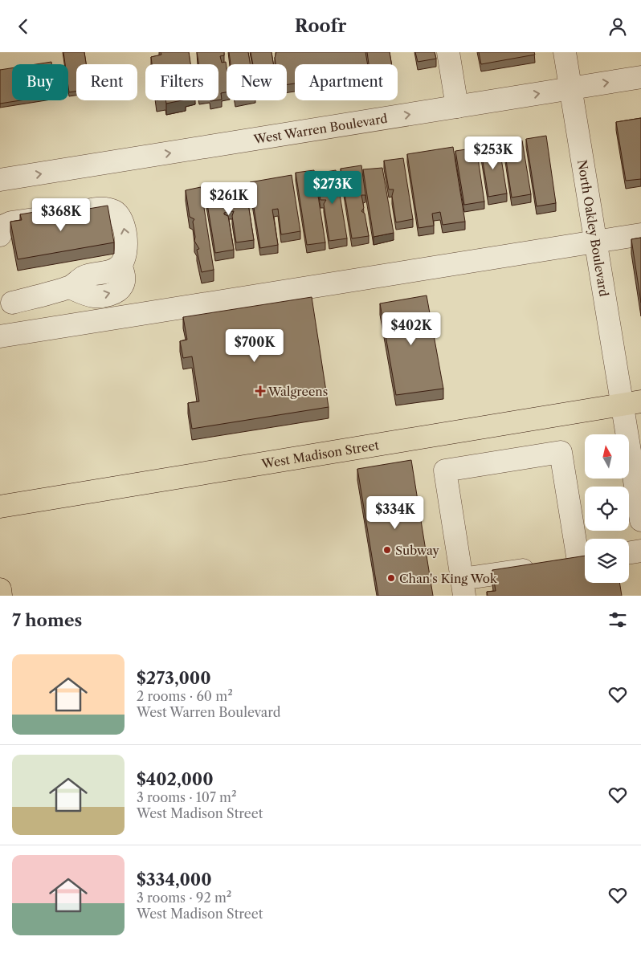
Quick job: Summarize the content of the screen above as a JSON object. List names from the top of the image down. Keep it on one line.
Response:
{"streets":{"main road":["West Madison Street"],"street":["West Warren Boulevard","North Oakley Boulevard"]},"crossings":[["West Warren Boulevard","North Oakley Boulevard"],["North Oakley Boulevard","West Madison Street"]],"places":{"health":["Walgreens"],"other":["Subway","Chan's King Wok"]},"north":"top","page":{"header":"Roofr","chip":["Buy","Rent","Filters","New","Apartment"],"price":["$253K","$273K","$261K","$368K","$402K","$700K","$334K"],"heading":"7 homes","list":[{"name":"$273,000","note":"2 rooms · 60 m² · West Warren Boulevard"},{"name":"$402,000","note":"3 rooms · 107 m² · West Madison Street"},{"name":"$334,000","note":"3 rooms · 92 m² · West Madison Street"}]}}
